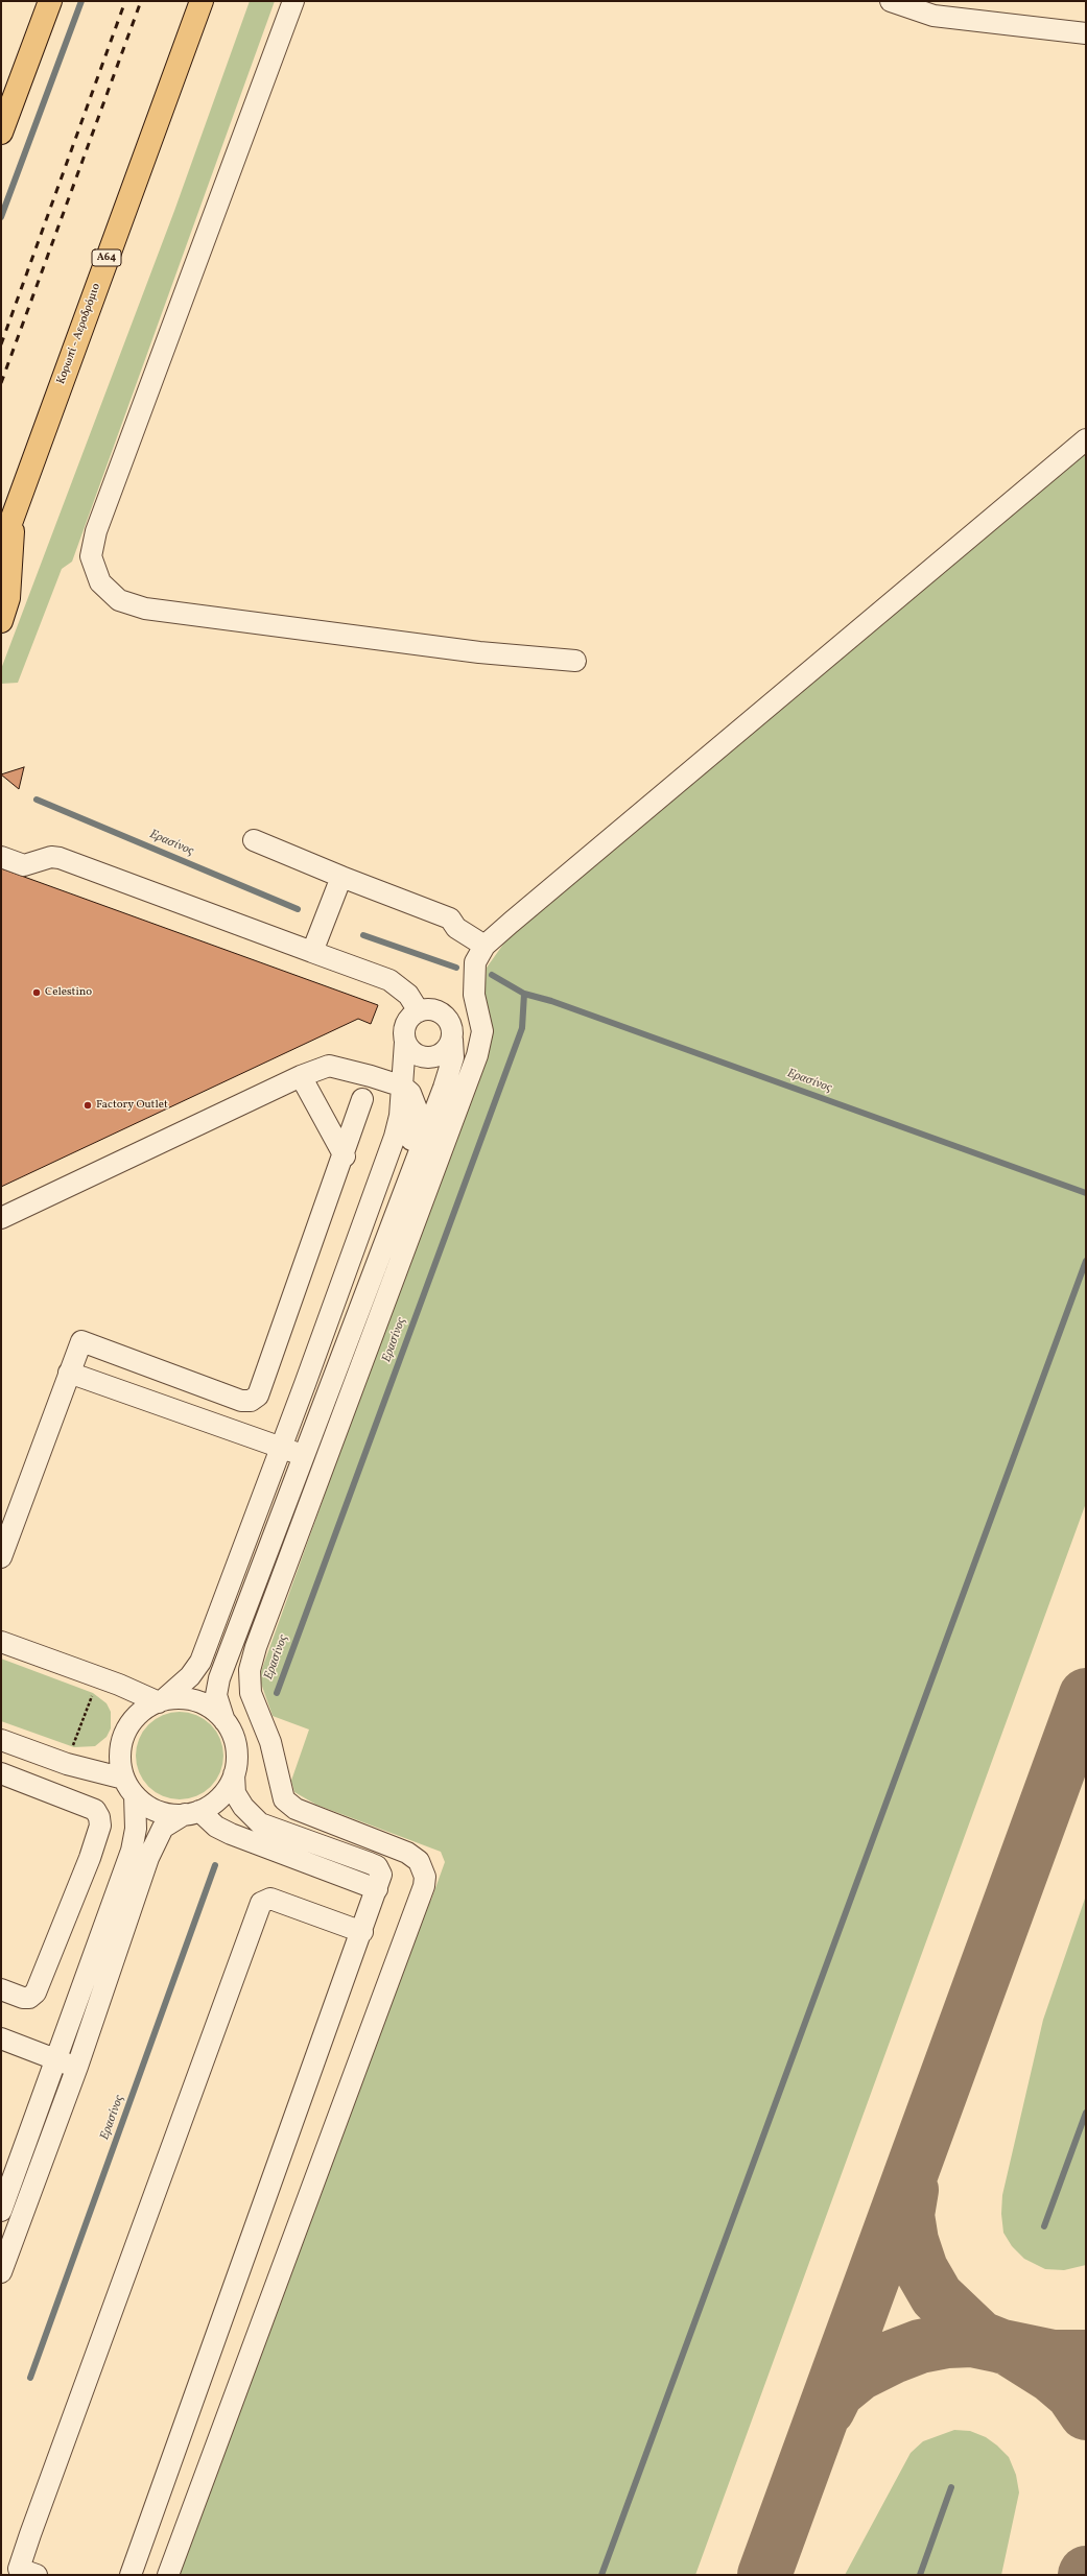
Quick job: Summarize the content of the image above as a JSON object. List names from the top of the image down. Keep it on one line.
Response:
{"streets":{"highway":["Α64","Κορωπί - Αεροδρόμιο"]},"water":["Ερασίνος"],"places":["Celestino","Factory Outlet"]}
